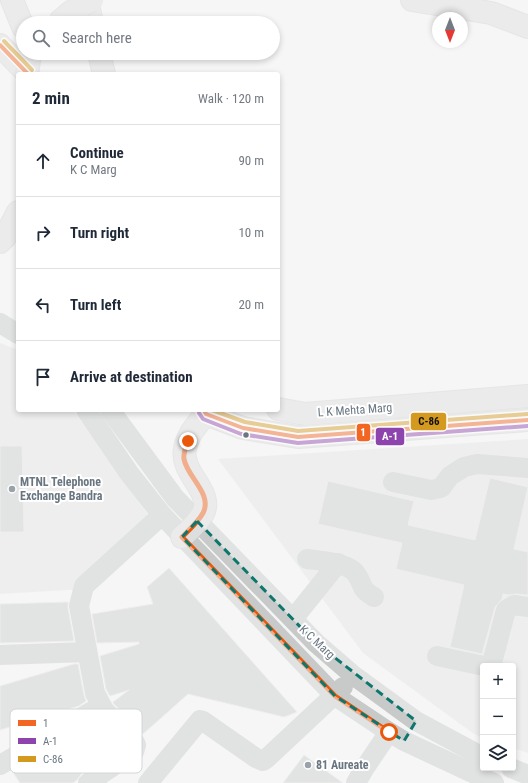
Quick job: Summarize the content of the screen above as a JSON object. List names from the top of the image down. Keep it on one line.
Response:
{"streets":{"main road":["L K Mehta Marg"],"street":["K C Marg"]},"places":["MTNL Telephone Exchange Bandra","81 Aureate"],"lines":["transit line C-86","transit line 1","transit line A-1"],"legend":["1","A-1","C-86"],"north":"bottom","page":{"search":"Search here","heading":["2 min","Walk · 120 m"],"list":[["Continue","K C Marg","90 m"],["Turn right","10 m"],["Turn left","20 m"],"Arrive at destination"],"map_buttons":["+","−"]}}
